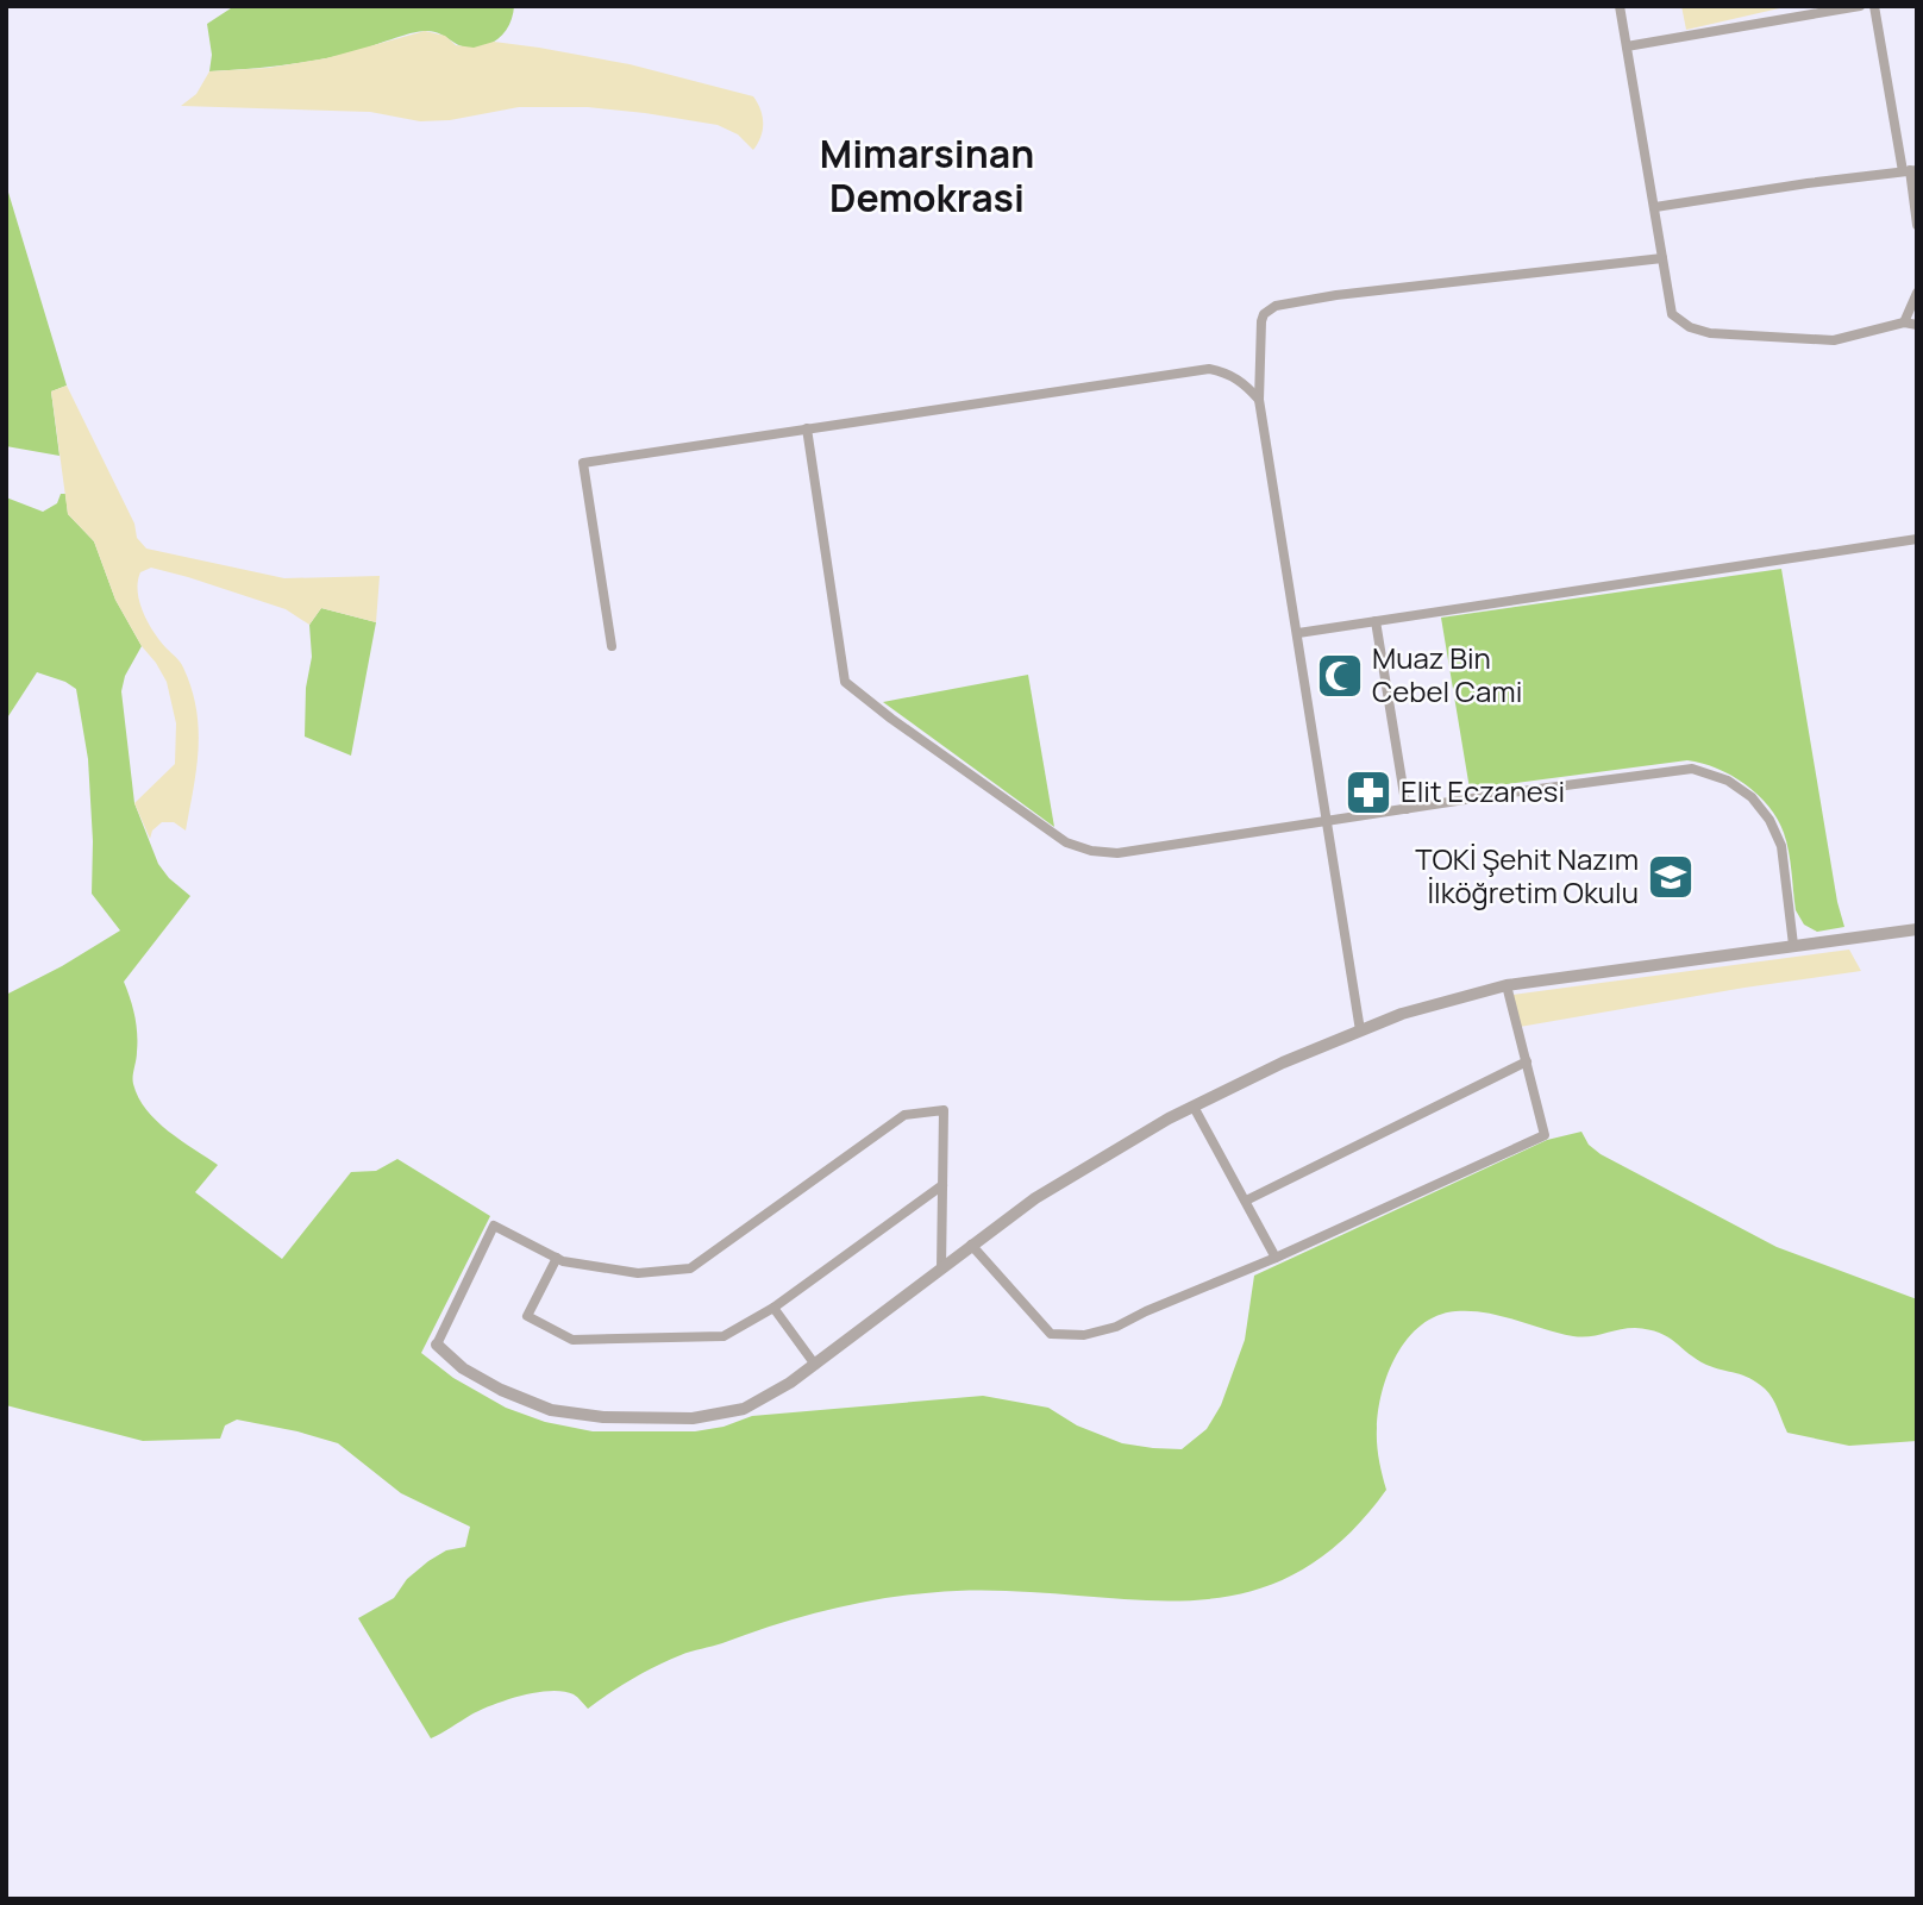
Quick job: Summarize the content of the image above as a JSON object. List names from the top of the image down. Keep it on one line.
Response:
{"districts":["Mimarsinan Demokrasi"],"places":{"mosque":["Muaz Bin Cebel Cami"],"pharmacy":["Elit Eczanesi"],"school or university":["TOKİ Şehit Nazım İlköğretim Okulu"]}}
